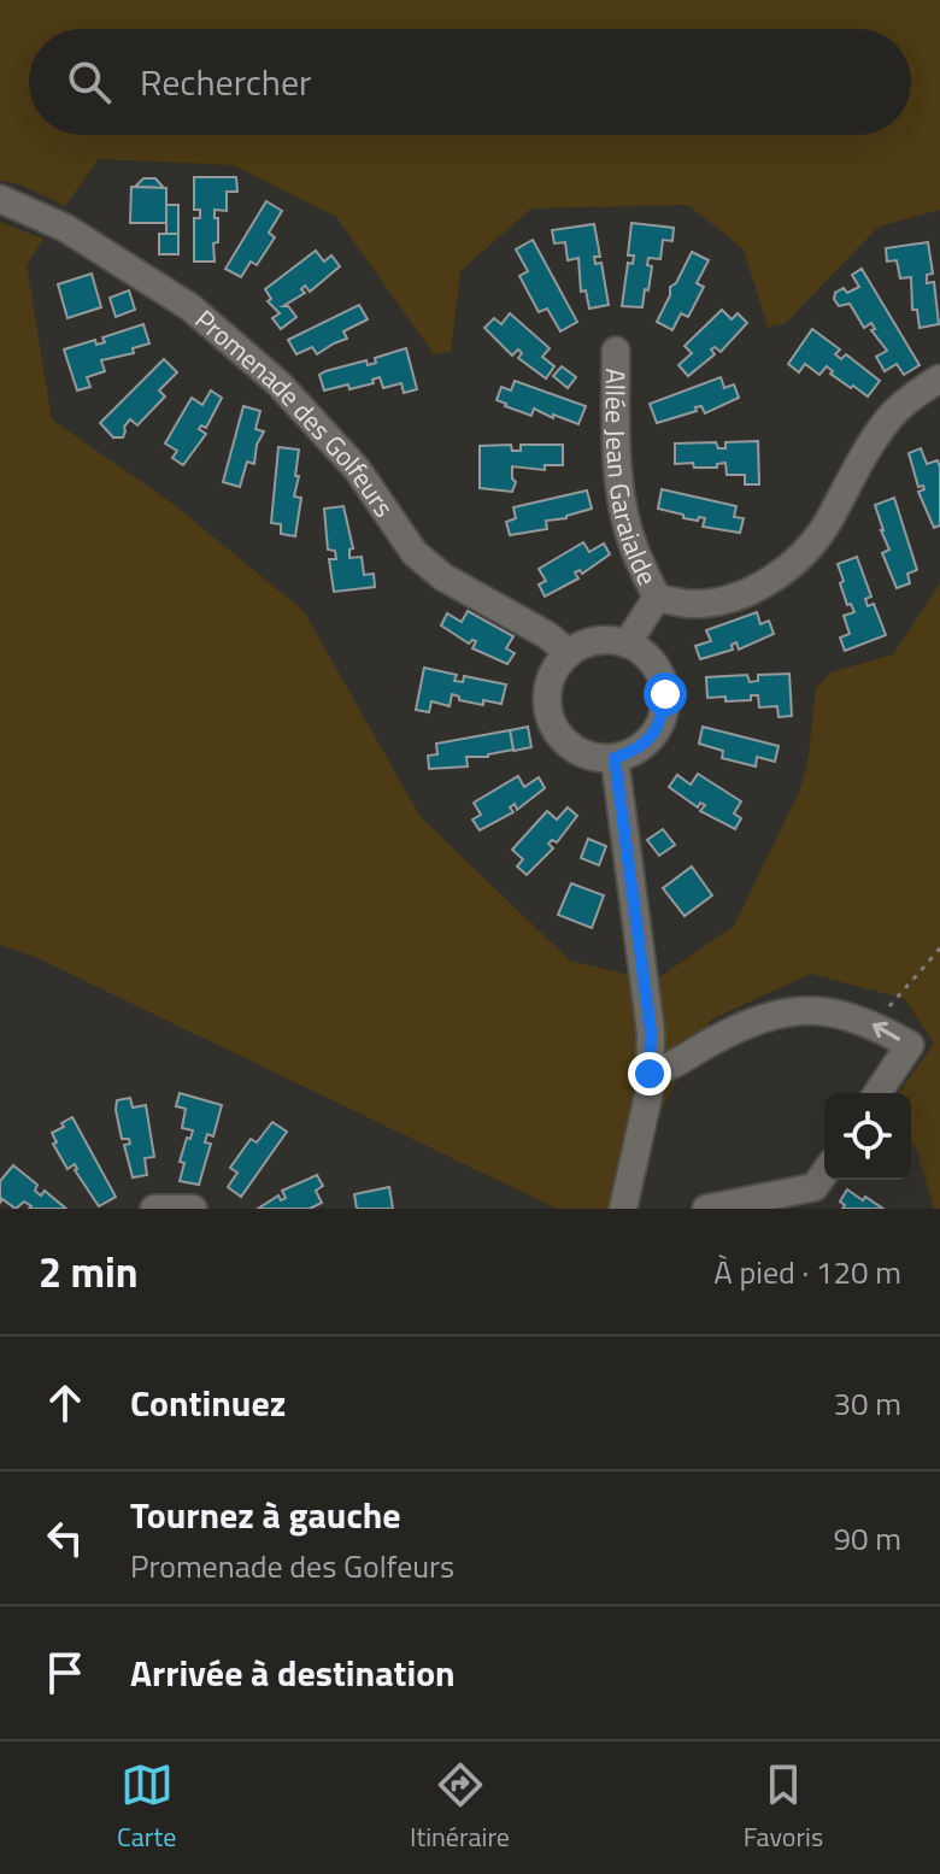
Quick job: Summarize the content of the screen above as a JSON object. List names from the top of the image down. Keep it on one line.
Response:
{"streets":{"street":["Promenade des Golfeurs","Allée Jean Garaialde"]},"page":{"search":"Rechercher","heading":["2 min","À pied · 120 m"],"list":[["Continuez","30 m"],["Tournez à gauche","Promenade des Golfeurs","90 m"],"Arrivée à destination"],"nav":["Carte","Itinéraire","Favoris"]}}
